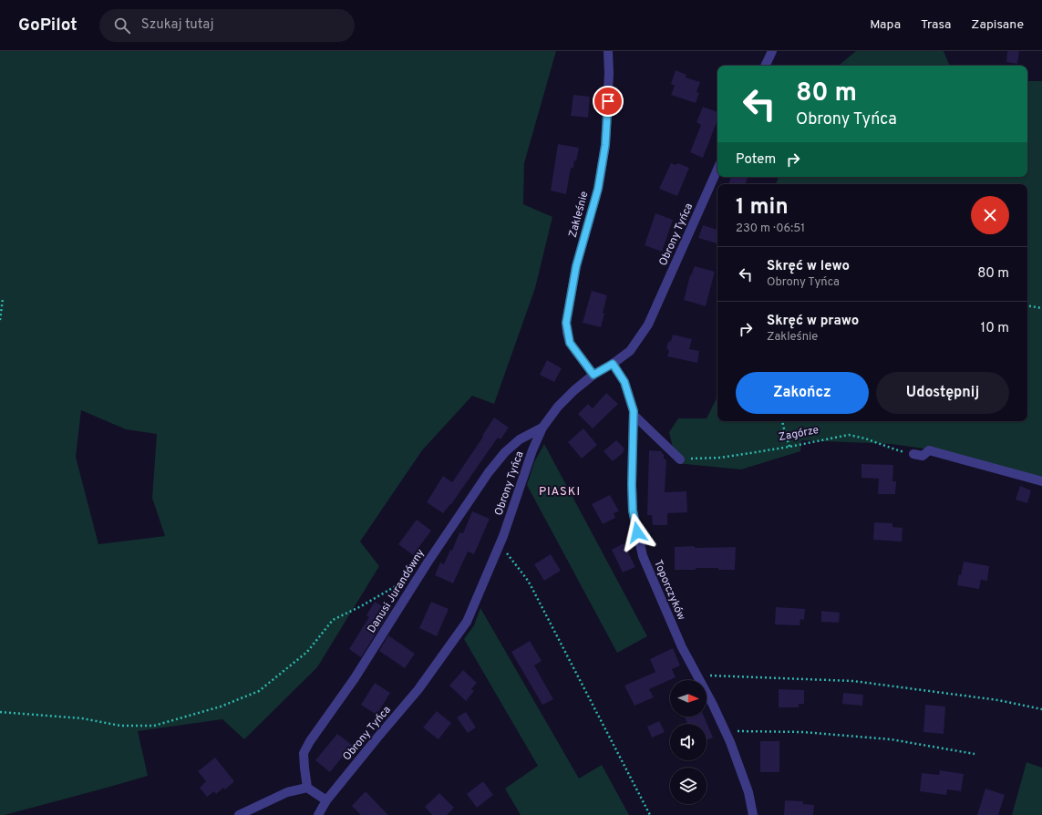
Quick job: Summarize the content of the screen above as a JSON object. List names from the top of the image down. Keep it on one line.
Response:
{"streets":{"street":["Zakleśnie","Obrony Tyńca","Toporczyków","Danusi Jurandówny"],"path":["Zagórze"]},"crossings":[["Zakleśnie","Obrony Tyńca"],["Obrony Tyńca","Toporczyków"],["Obrony Tyńca","Danusi Jurandówny"]],"districts":["PIASKI"],"north":"right","page":{"header":"GoPilot","search":"Szukaj tutaj","nav":["Mapa","Trasa","Zapisane"],"turn":["80 m","Obrony Tyńca"],"then":"Potem","heading":["1 min","230 m · 06:51"],"list":[{"name":"Skręć w lewo","note":"Obrony Tyńca","value":"80 m"},{"name":"Skręć w prawo","note":"Zakleśnie","value":"10 m"}],"buttons":["Zakończ","Udostępnij"]}}
